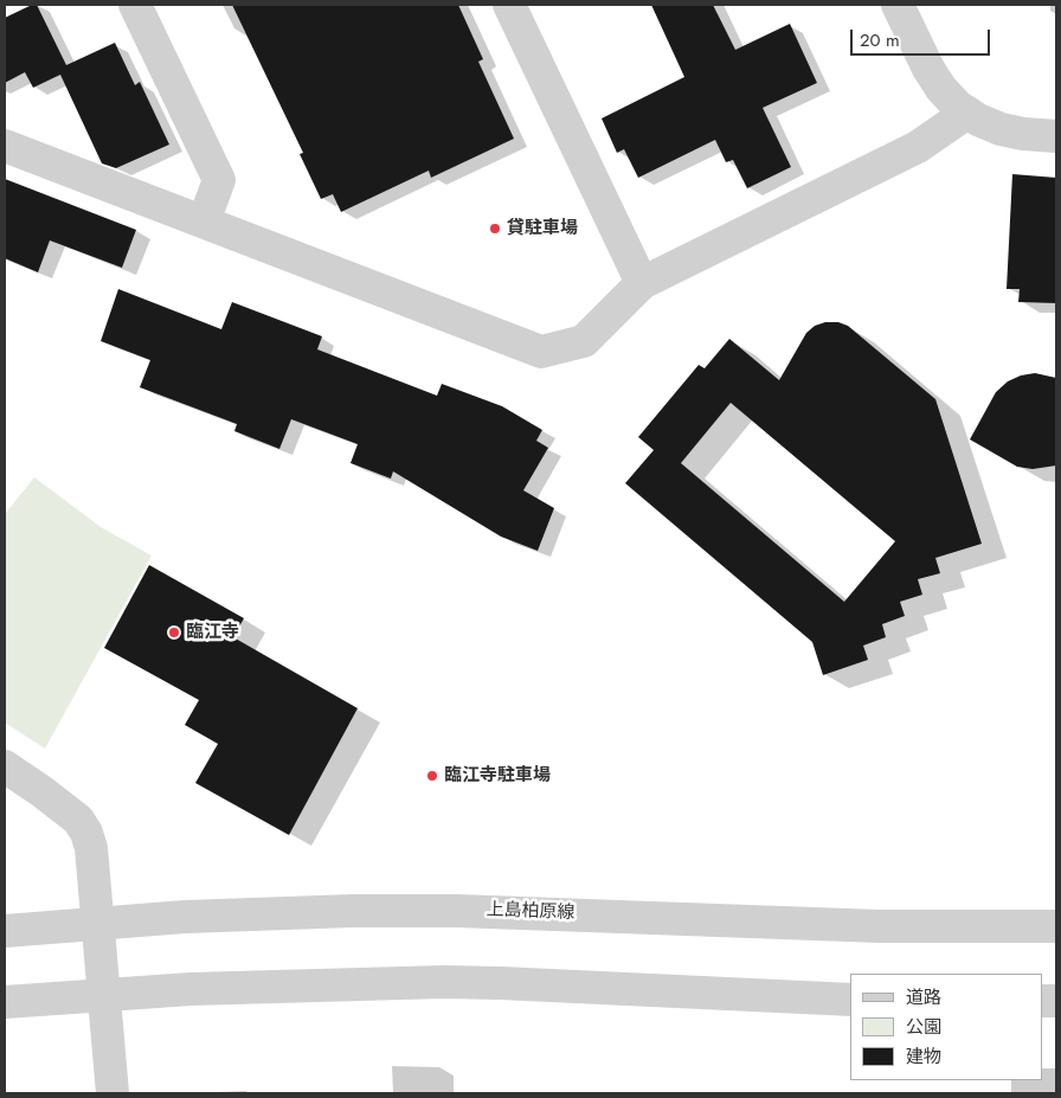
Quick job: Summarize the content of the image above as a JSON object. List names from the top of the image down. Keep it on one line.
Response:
{"streets":{"street":["上島柏原線"]},"places":["貸駐車場","臨江寺","臨江寺駐車場"],"legend":["道路","公園","建物"],"scale_bar":"20 m"}
